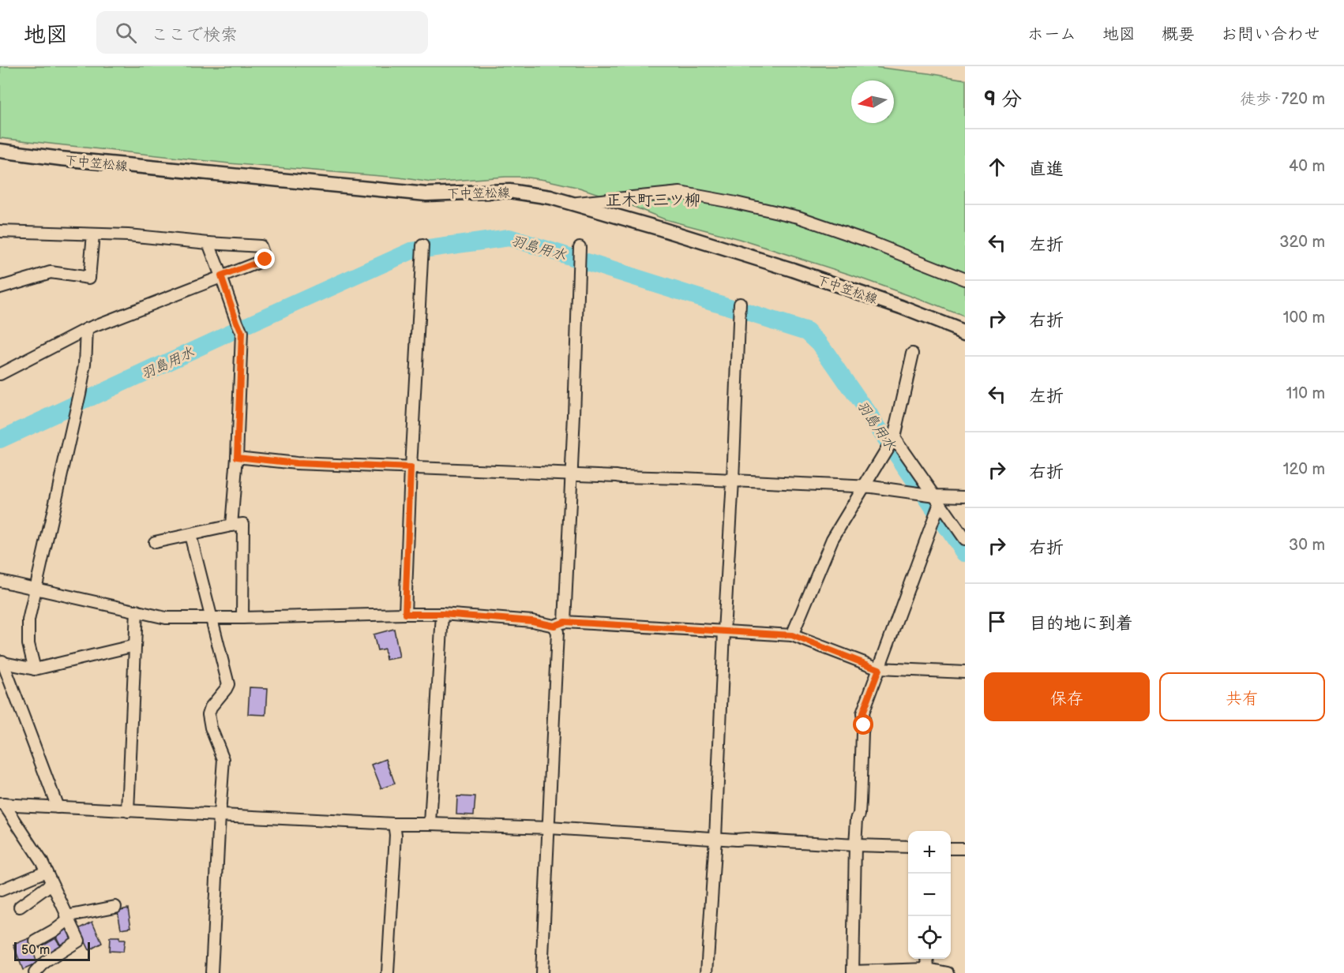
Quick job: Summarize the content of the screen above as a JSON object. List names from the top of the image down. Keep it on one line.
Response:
{"streets":{"main road":["下中笠松線"]},"districts":["正木町三ツ柳"],"water":["羽島用水"],"scale_bar":"50 m","north":"left","page":{"header":"地図","search":"ここで検索","nav":["ホーム","地図","概要","お問い合わせ"],"heading":["9 分","徒歩 · 720 m"],"list":[["直進","40 m"],["左折","320 m"],["右折","100 m"],["左折","110 m"],["右折","120 m"],["右折","30 m"],"目的地に到着"],"buttons":["保存","共有"],"map_buttons":["+","−"],"scale":"50 m"}}
